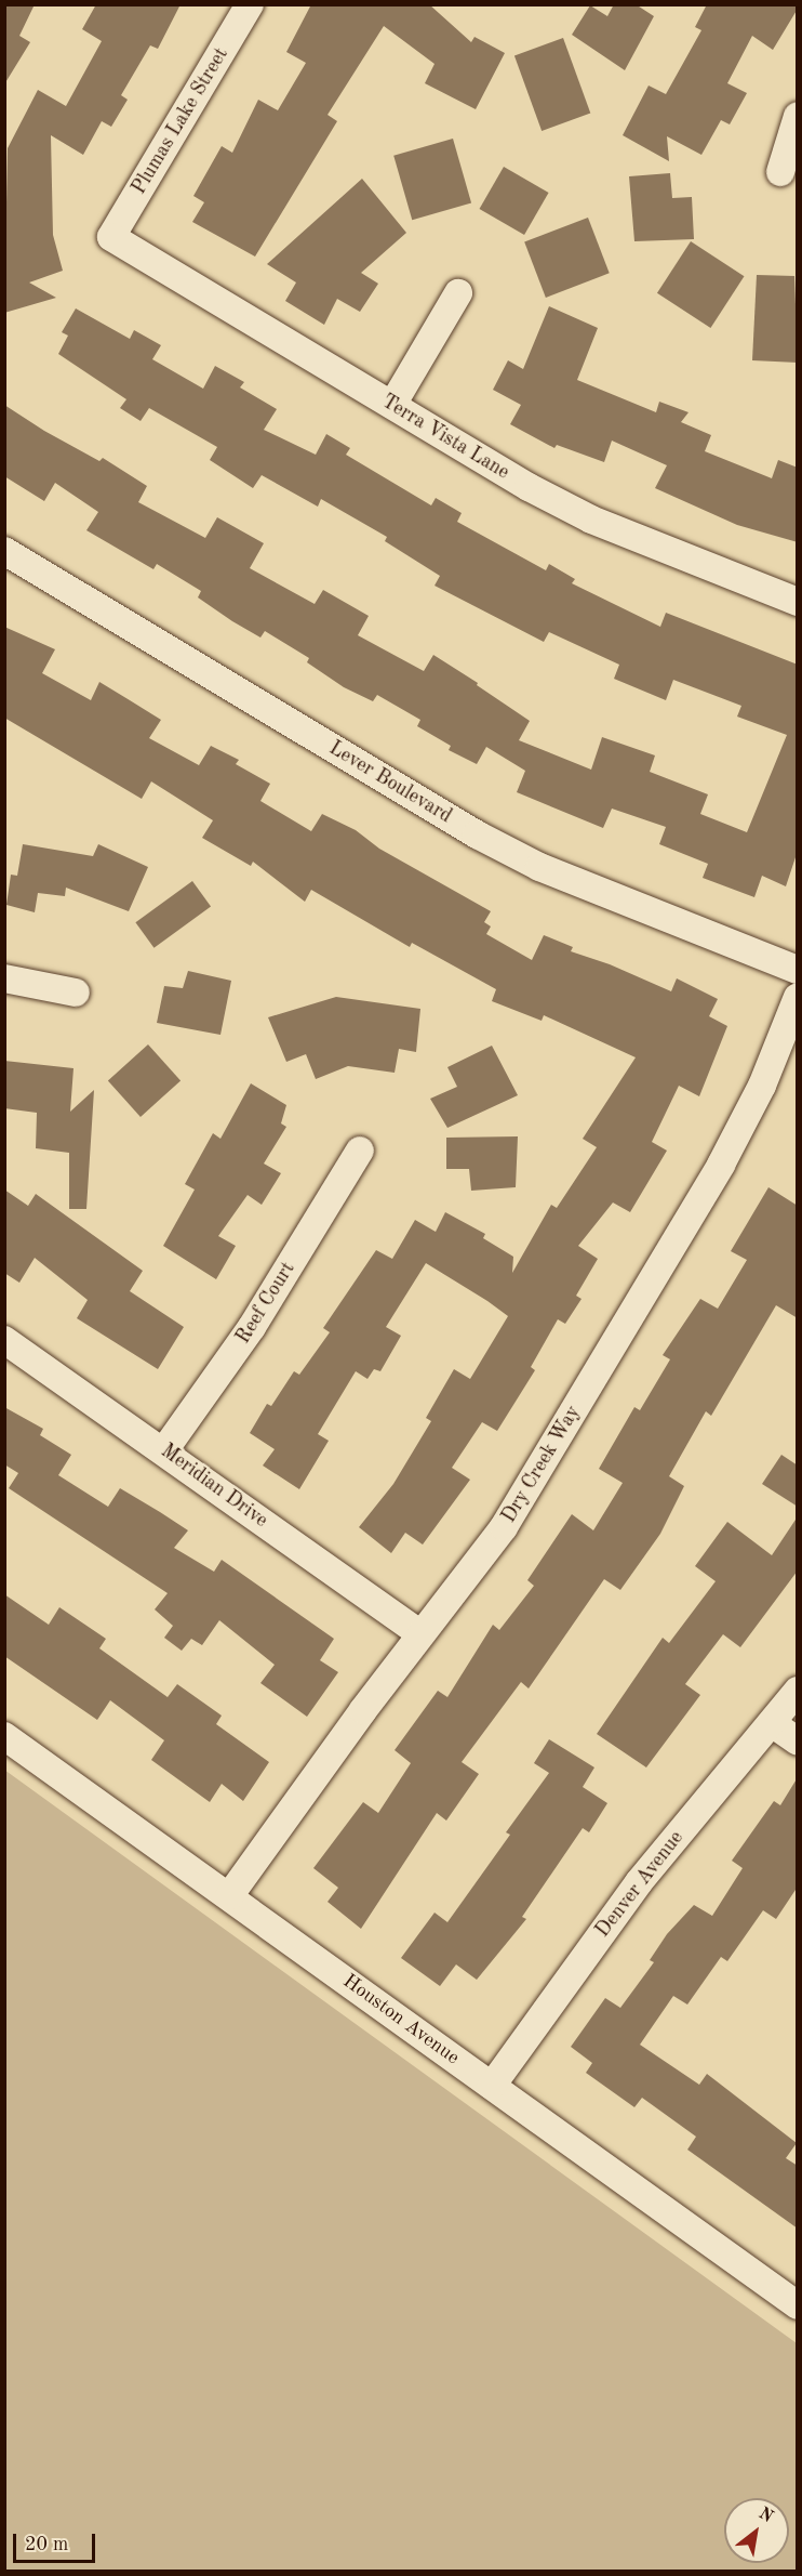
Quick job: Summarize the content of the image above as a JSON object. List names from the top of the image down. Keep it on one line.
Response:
{"streets":{"street":["Plumas Lake Street","Terra Vista Lane","Lever Boulevard","Reef Court","Dry Creek Way","Meridian Drive","Denver Avenue","Houston Avenue"]},"crossings":[["Plumas Lake Street","Terra Vista Lane"],["Reef Court","Meridian Drive"],["Dry Creek Way","Meridian Drive"],["Dry Creek Way","Houston Avenue"],["Denver Avenue","Houston Avenue"]],"scale_bar":"20 m","north":"top right"}
